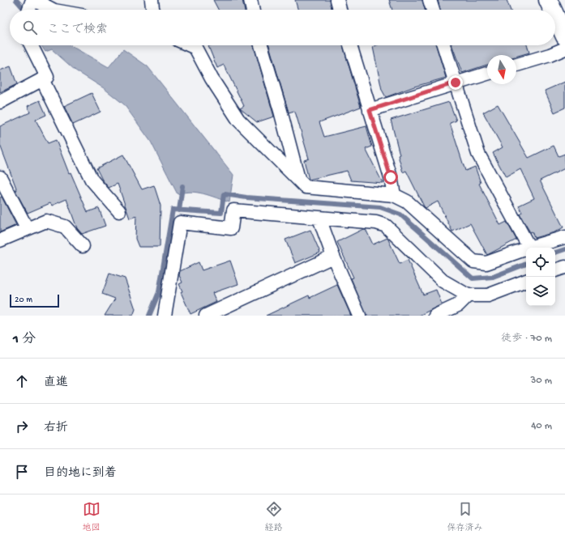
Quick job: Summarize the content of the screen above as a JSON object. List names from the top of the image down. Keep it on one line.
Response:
{"scale_bar":"20 m","north":"bottom","page":{"search":"ここで検索","scale":"20 m","heading":["1 分","徒歩 · 70 m"],"list":[["直進","30 m"],["右折","40 m"],"目的地に到着"],"nav":["地図","経路","保存済み"]}}
